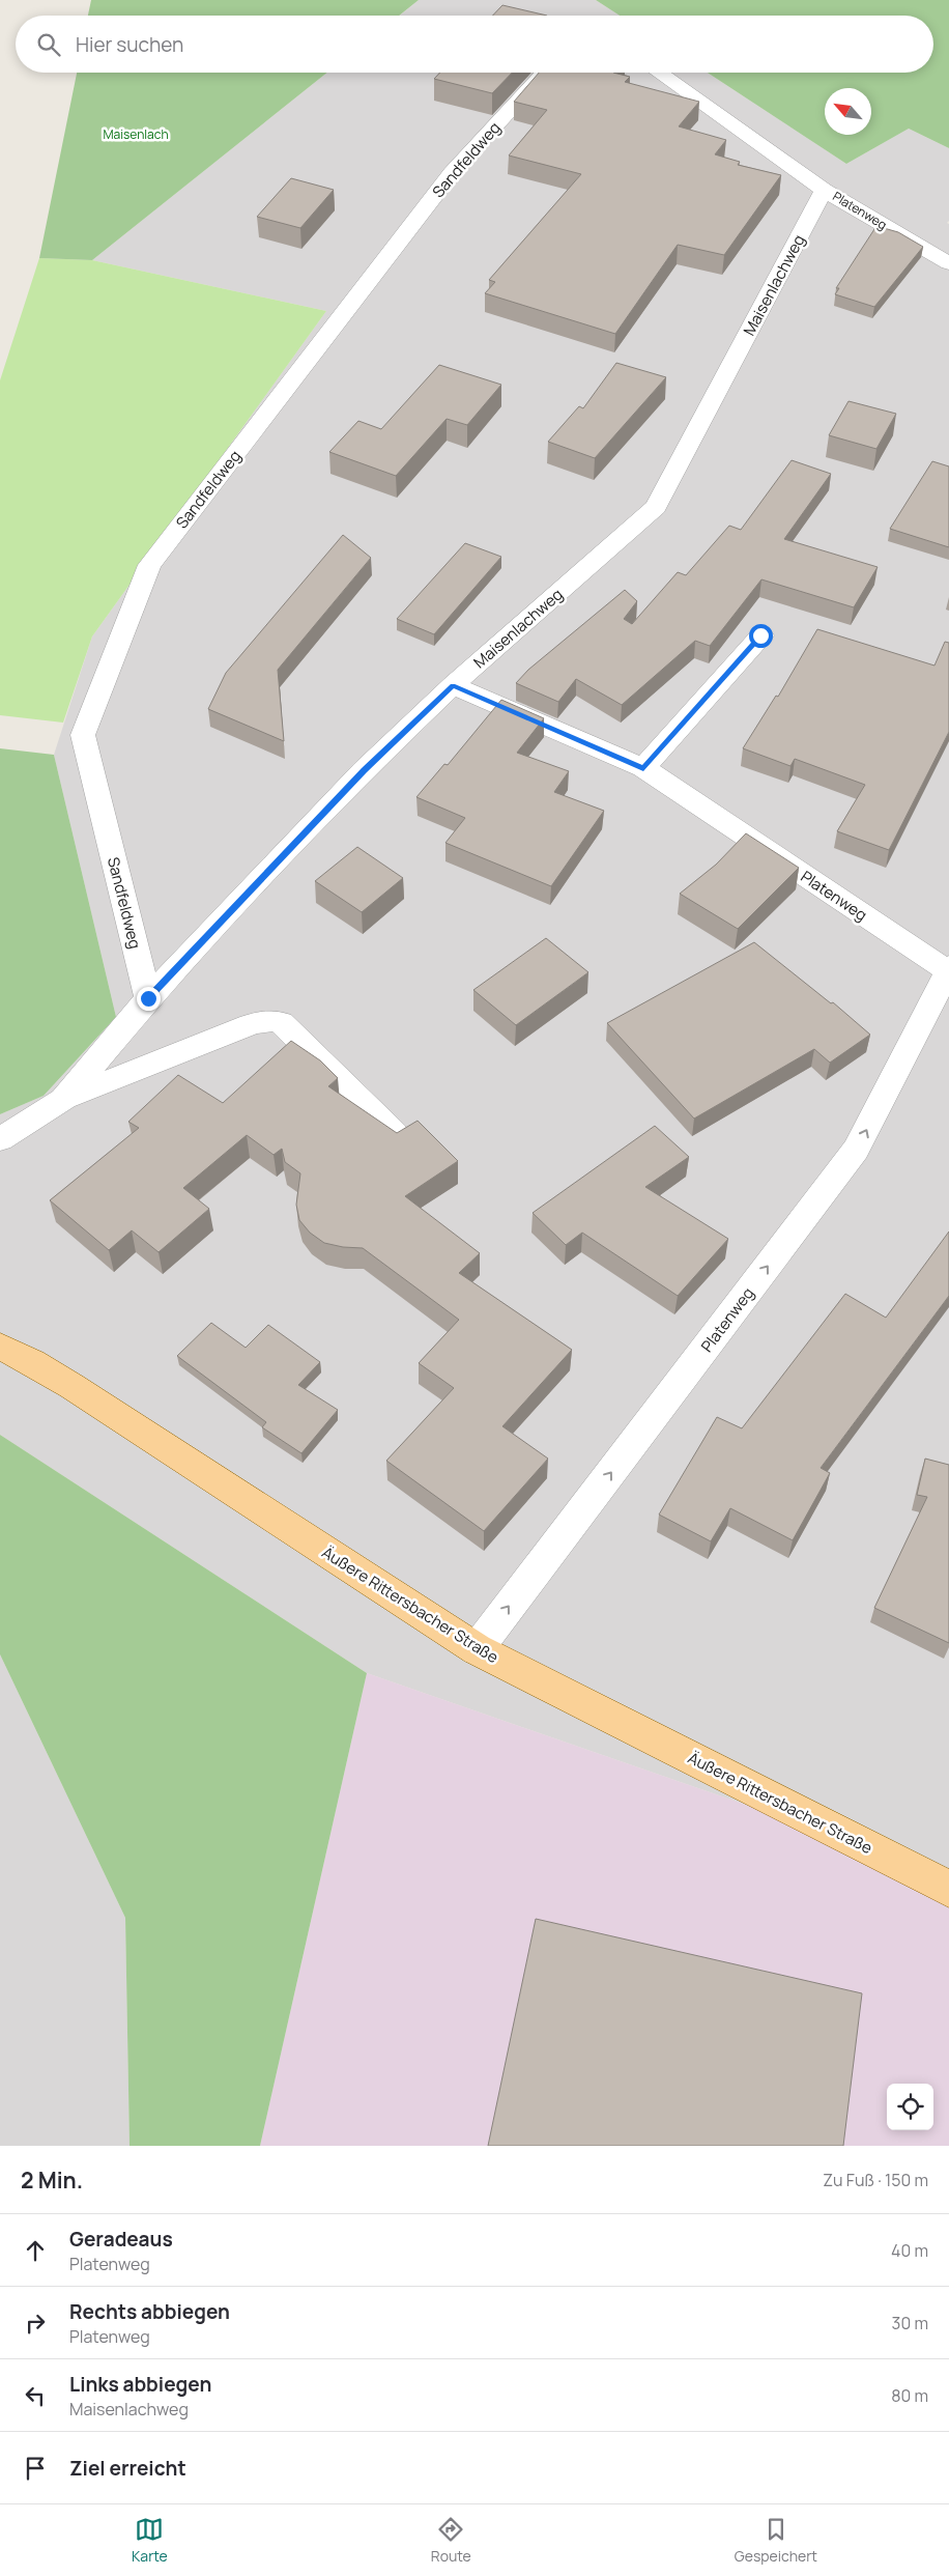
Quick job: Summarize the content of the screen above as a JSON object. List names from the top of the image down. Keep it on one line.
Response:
{"streets":{"main road":["Äußere Rittersbacher Straße"],"street":["Sandfeldweg","Platenweg","Maisenlachweg"]},"crossings":[["Sandfeldweg","Maisenlachweg"],["Platenweg","Maisenlachweg"],["Platenweg","Äußere Rittersbacher Straße"]],"one_way":["Platenweg"],"parks":["Maisenlach"],"north":"top left","page":{"search":"Hier suchen","heading":["2 Min.","Zu Fuß · 150 m"],"list":[["Geradeaus","Platenweg","40 m"],["Rechts abbiegen","Platenweg","30 m"],["Links abbiegen","Maisenlachweg","80 m"],"Ziel erreicht"],"nav":["Karte","Route","Gespeichert"]}}
